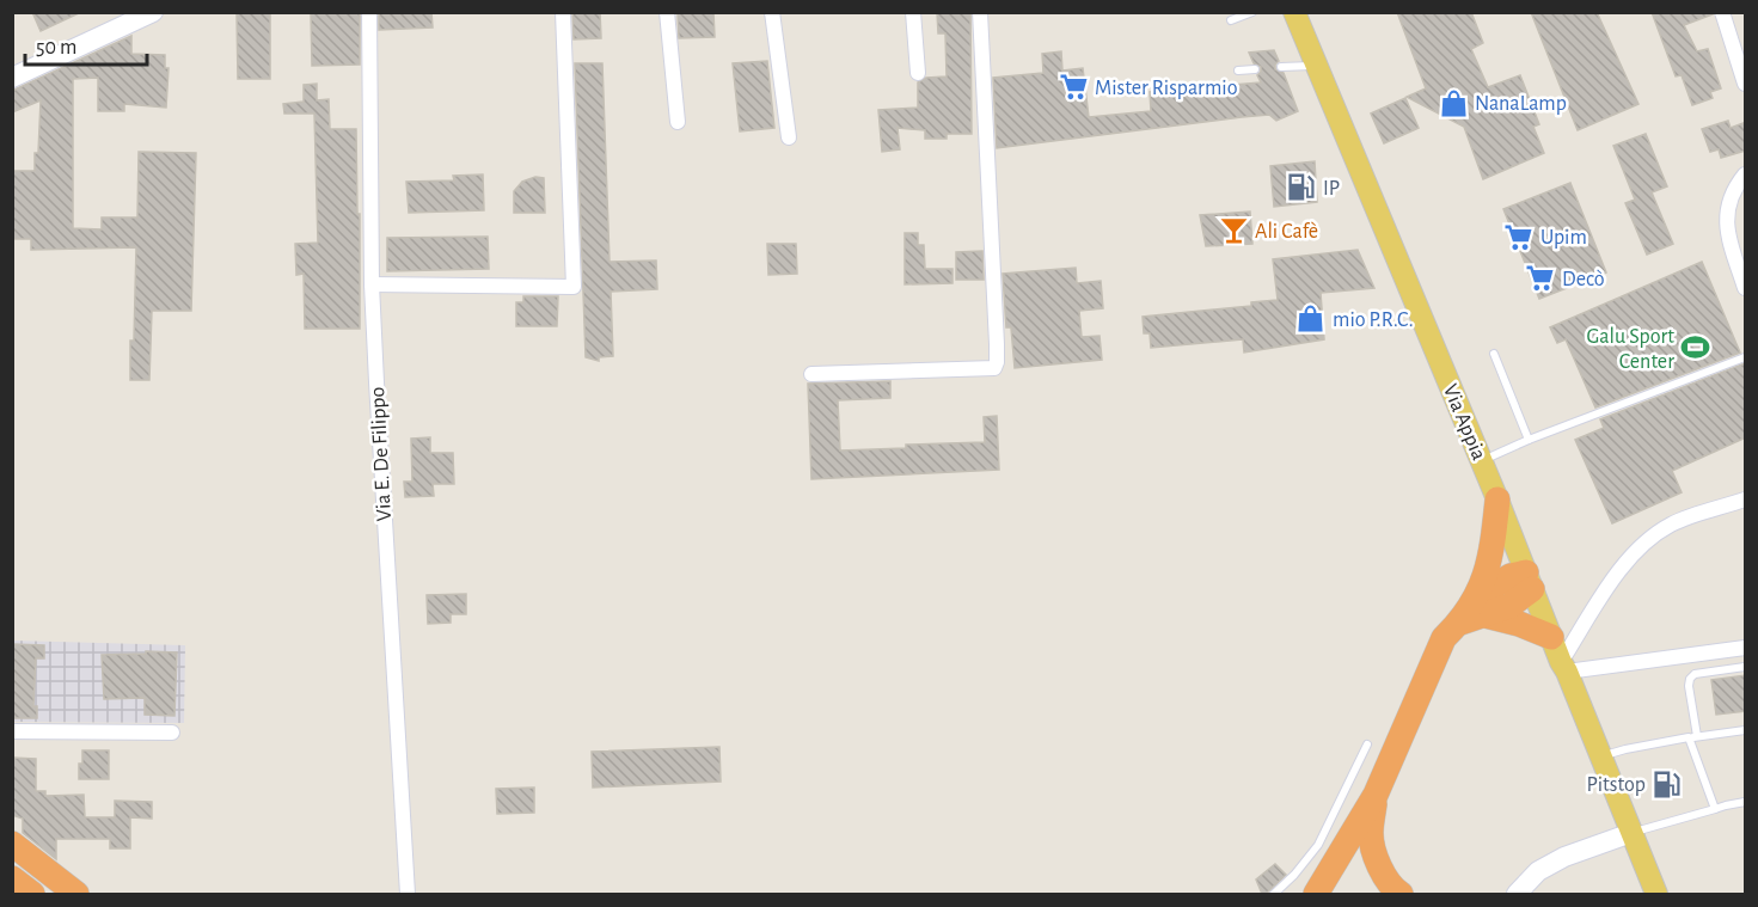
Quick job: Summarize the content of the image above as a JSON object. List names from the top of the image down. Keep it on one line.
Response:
{"streets":{"main road":["Via Appia"],"street":["Via E. De Filippo"]},"places":{"supermarket":["Mister Risparmio","Upim","Decò"],"shop":["NanaLamp","mio P.R.C."],"fuel station":["IP","Pitstop"],"bar":["Ali Cafè"],"sports":["Galu Sport Center"]},"scale_bar":"50 m"}
